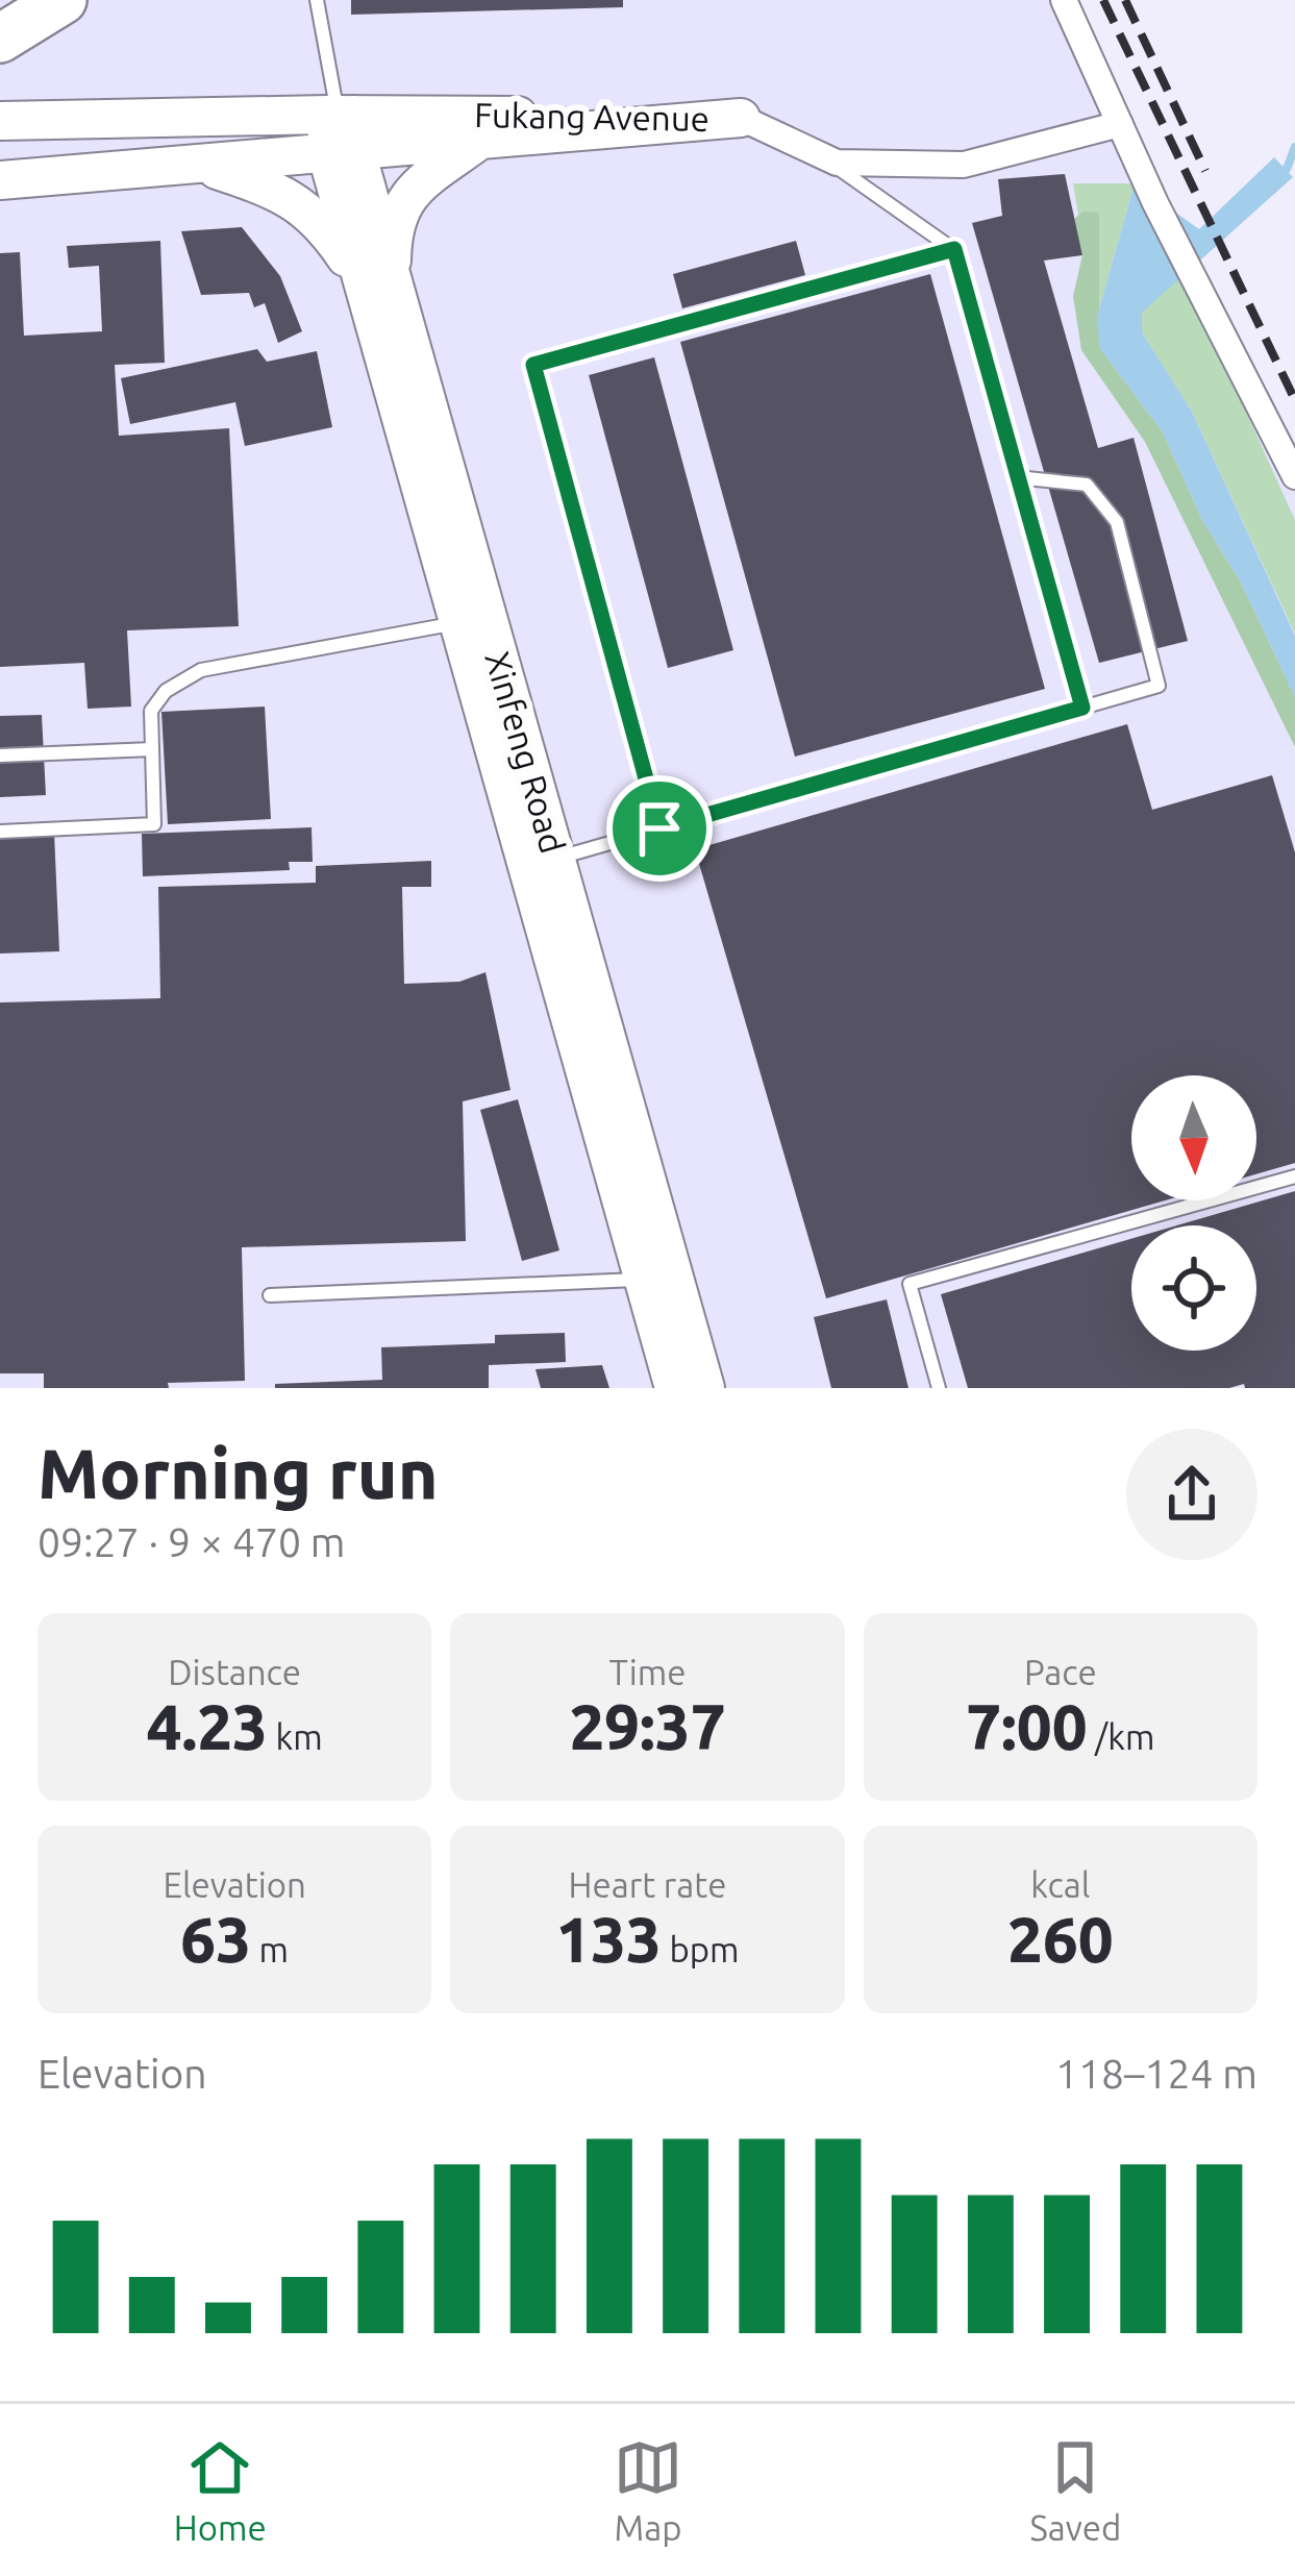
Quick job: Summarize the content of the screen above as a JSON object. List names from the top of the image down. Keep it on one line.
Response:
{"streets":{"main road":["Fukang Avenue","Xinfeng Road"]},"crossings":[["Fukang Avenue","Xinfeng Road"]],"north":"bottom","page":{"heading":["Morning run","09:27 · 9 × 470 m"],"stats":[["Distance","4.23 km"],["Time","29:37"],["Pace","7:00 /km"],["Elevation","63 m"],["Heart rate","133 bpm"],["kcal","260"]],"chart":["Elevation","118–124 m"],"tabs":["Home","Map","Saved"]}}
